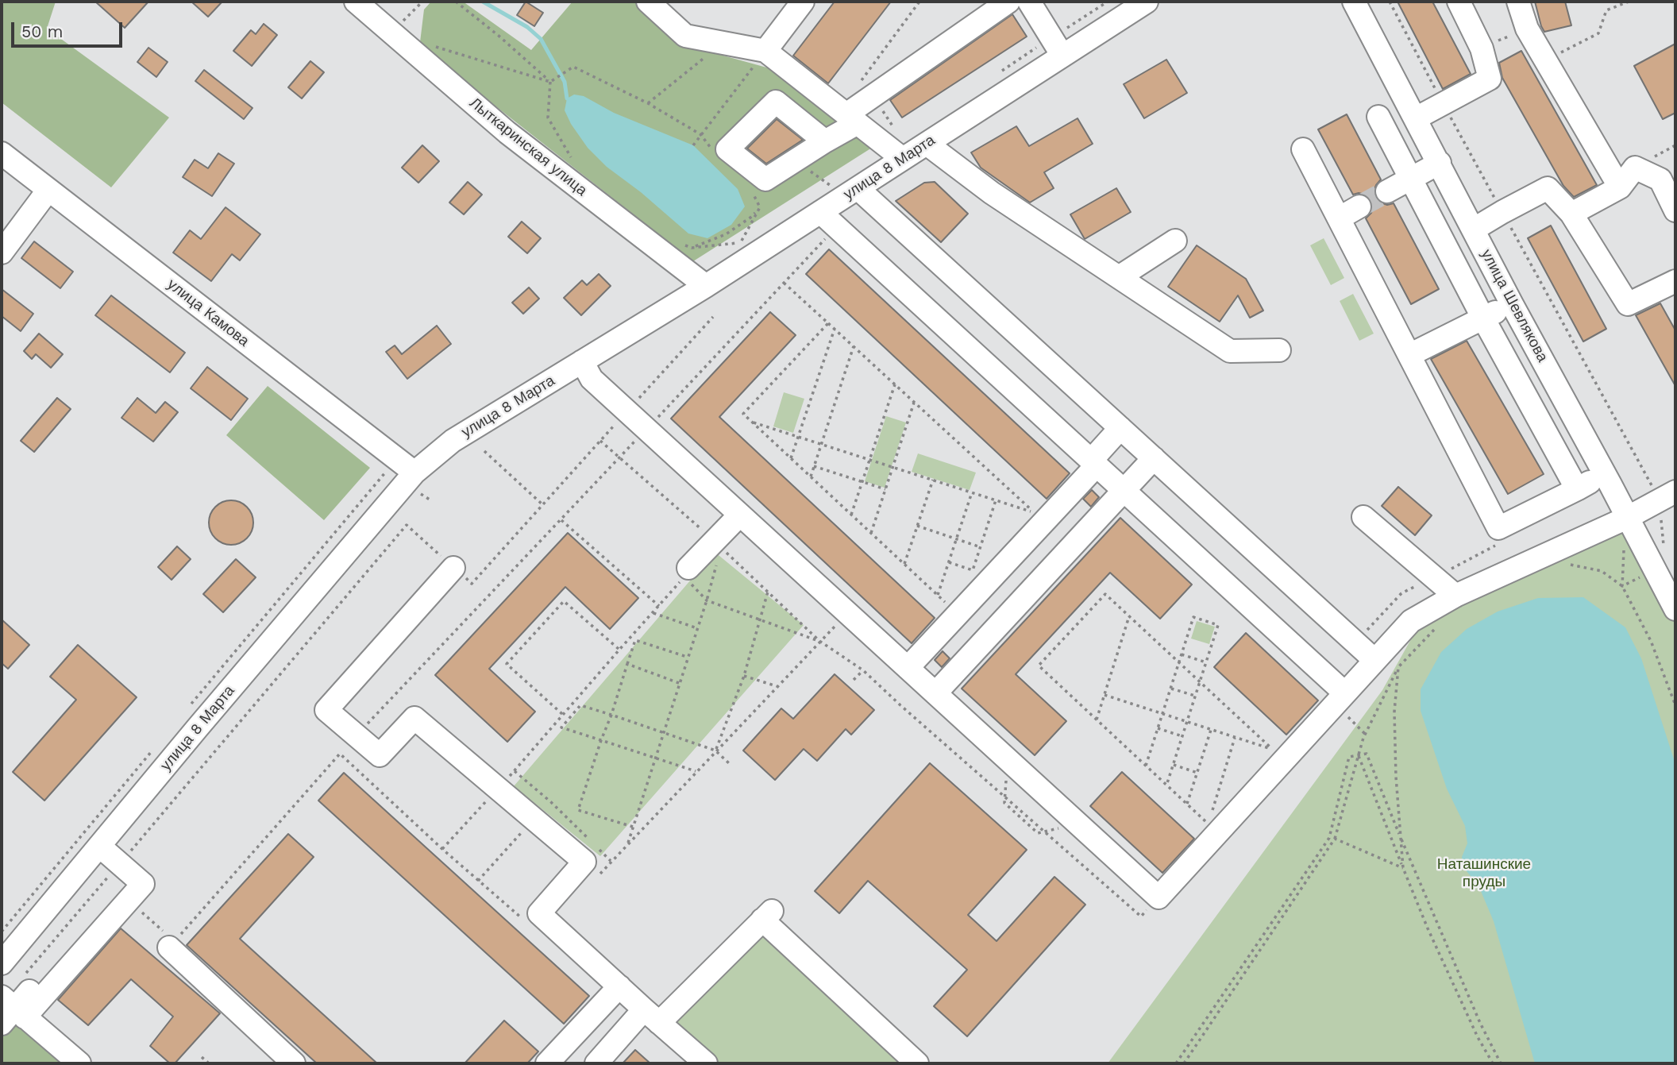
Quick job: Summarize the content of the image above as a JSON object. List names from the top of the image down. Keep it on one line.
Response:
{"streets":{"street":["Лыткаринская улица","улица 8 Марта","улица Шевлякова","улица Камова"]},"crossings":[["Лыткаринская улица","улица 8 Марта"],["улица 8 Марта","улица Камова"]],"parks":["Наташинские пруды"],"scale_bar":"50 m"}
